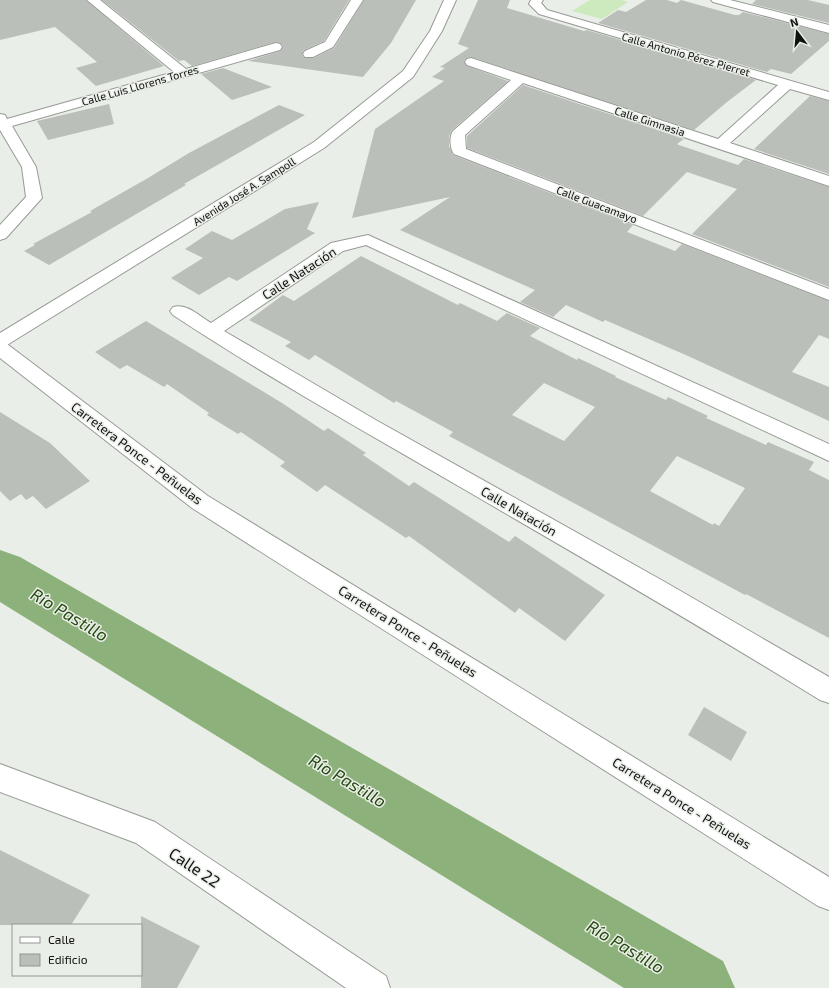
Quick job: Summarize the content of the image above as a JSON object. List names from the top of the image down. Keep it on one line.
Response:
{"streets":{"street":["Calle Antonio Pérez Pierret","Calle Luis Llorens Torres","Calle Gimnasia","Avenida José A. Sampoll","Calle Guacamayo","Calle Natación","Carretera Ponce - Peñuelas","Calle 22"]},"crossings":[["Calle Gimnasia","Calle Guacamayo"]],"water":["Río Pastillo"],"legend":["Calle","Edificio"],"north":"top"}
